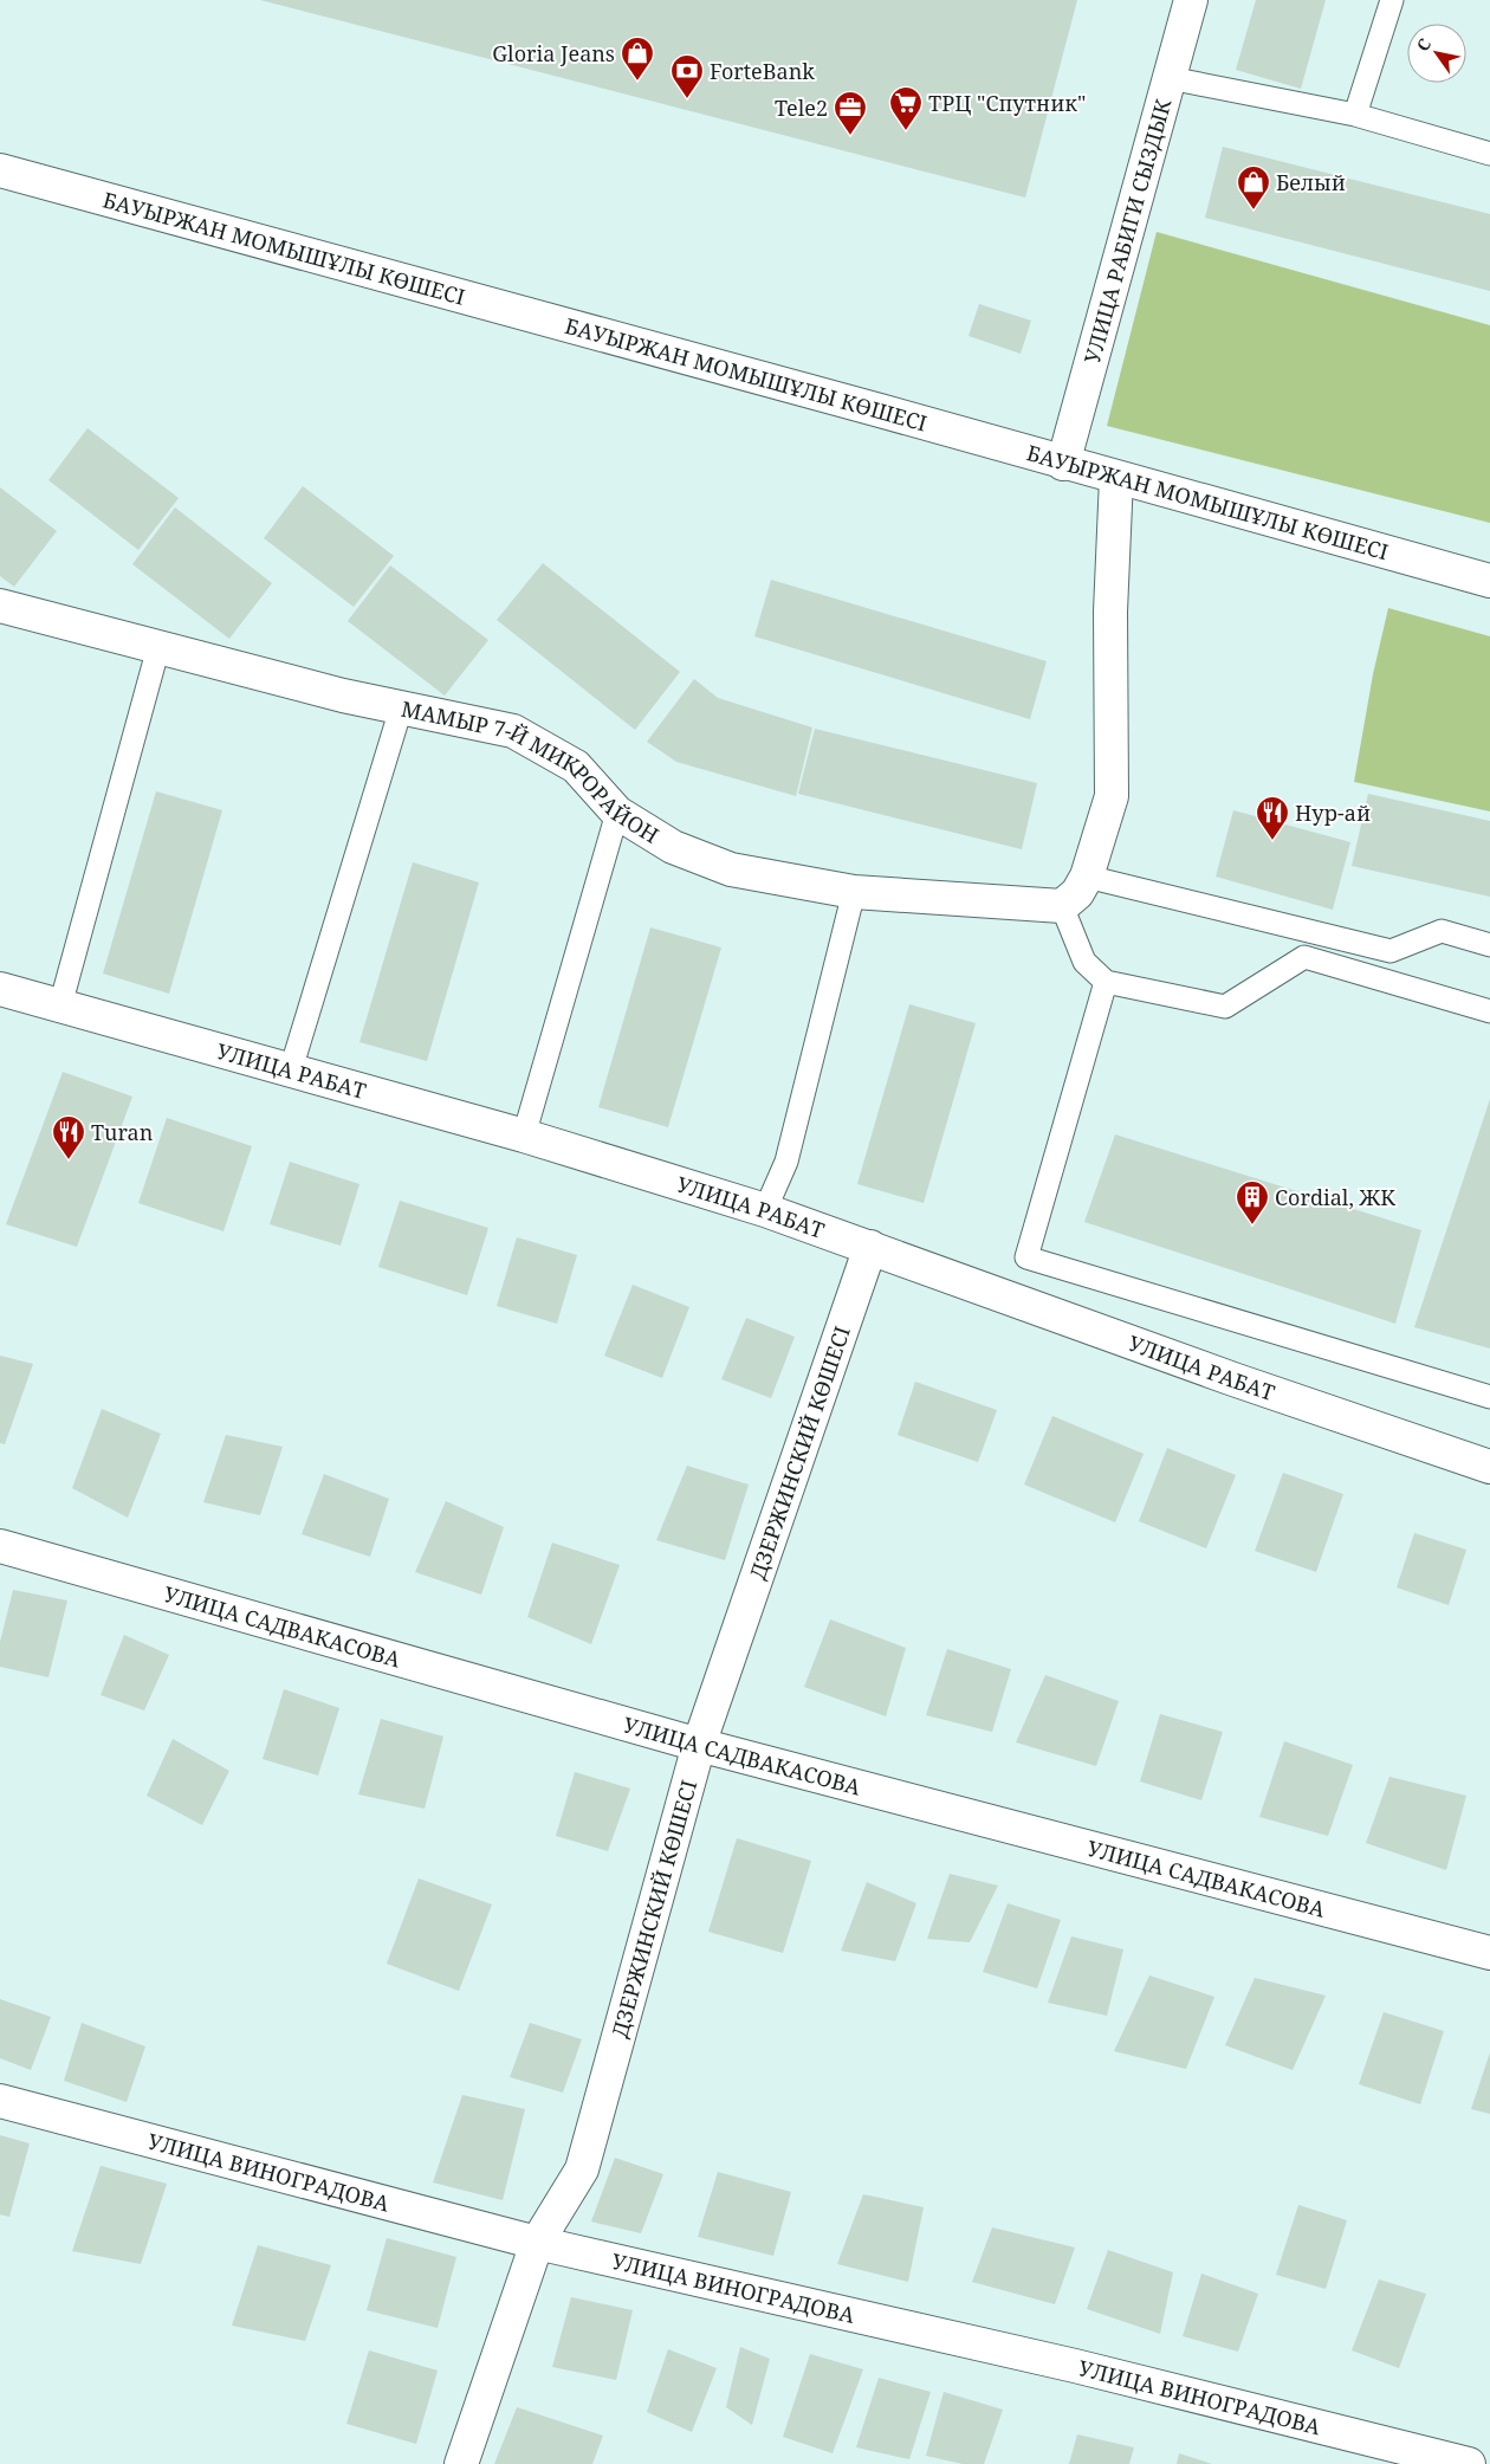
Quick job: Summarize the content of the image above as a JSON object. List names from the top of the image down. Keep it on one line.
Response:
{"streets":{"street":["УЛИЦА РАБИГИ СЫЗДЫК","БАУЫРЖАН МОМЫШҰЛЫ КӨШЕСІ","МАМЫР 7-Й МИКРОРАЙОН","УЛИЦА РАБАТ","ДЗЕРЖИНСКИЙ КӨШЕСІ","УЛИЦА САДВАКАСОВА","УЛИЦА ВИНОГРАДОВА"]},"crossings":[["УЛИЦА РАБИГИ СЫЗДЫК","БАУЫРЖАН МОМЫШҰЛЫ КӨШЕСІ"],["УЛИЦА РАБАТ","ДЗЕРЖИНСКИЙ КӨШЕСІ"],["ДЗЕРЖИНСКИЙ КӨШЕСІ","УЛИЦА САДВАКАСОВА"],["ДЗЕРЖИНСКИЙ КӨШЕСІ","УЛИЦА ВИНОГРАДОВА"]],"places":{"shop":["Gloria Jeans","Белый"],"bank":["ForteBank"],"supermarket":["ТРЦ \"Спутник\""],"office":["Tele2"],"restaurant":["Нур-ай","Turan"],"building":["Cordial, ЖК"]},"north":"top left"}
